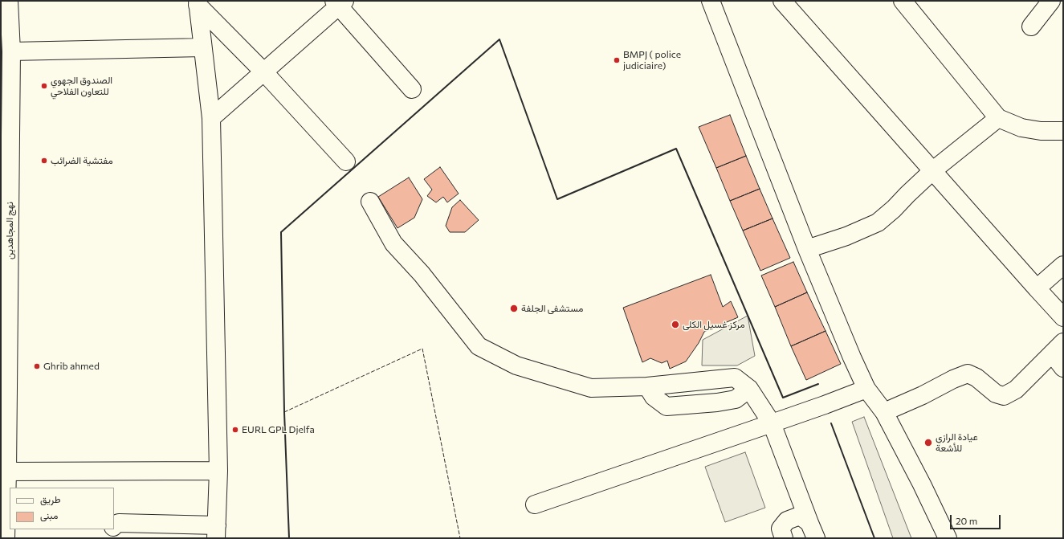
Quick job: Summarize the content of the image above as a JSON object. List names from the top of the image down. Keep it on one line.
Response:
{"streets":{"street":["نهج المجاهدين"]},"places":["BMPJ ( police judiciaire)","الصندوق الجهوي للتعاون الفلاحي","مفتشية الضرائب","مستشفى الجلفة","مركز غسيل الكلى","Ghrib ahmed","EURL GPL Djelfa","عيادة الرازي للأشعة"],"legend":["طريق","مبنى"],"scale_bar":"20 m"}
